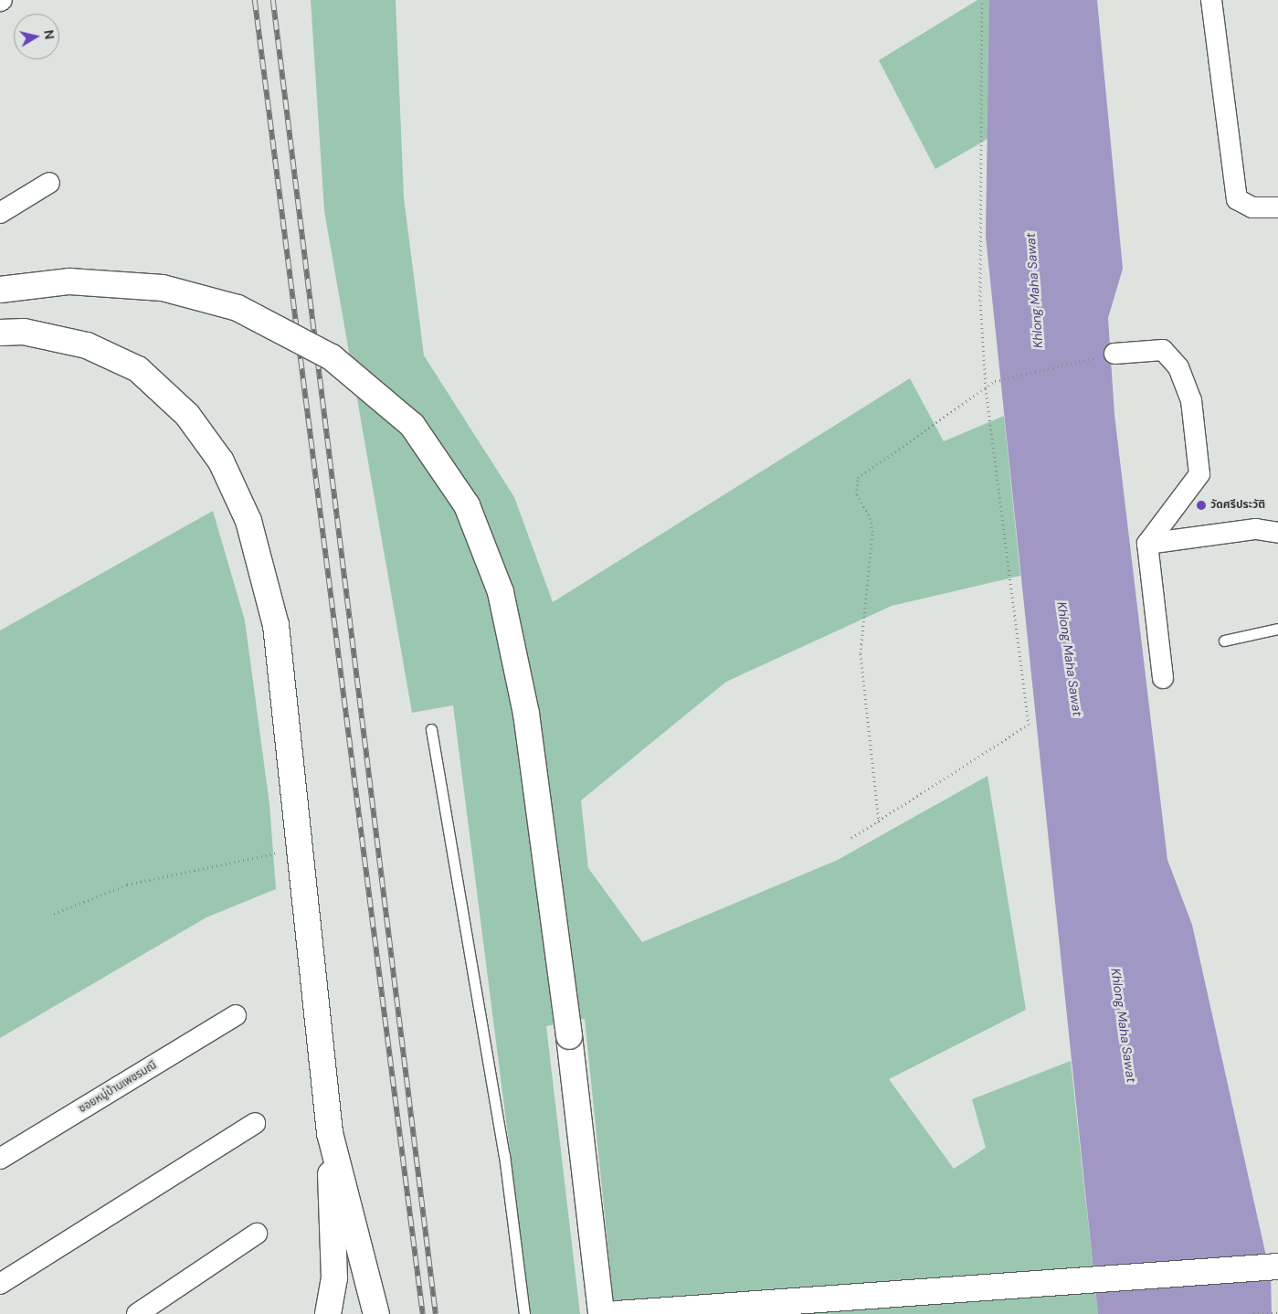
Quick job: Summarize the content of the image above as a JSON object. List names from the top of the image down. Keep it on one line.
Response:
{"streets":{"street":["ซอยหมู่บ้านเพชรมณี"]},"water":["Khlong Maha Sawat"],"places":["วัดศรีประวัติ"],"north":"right"}
